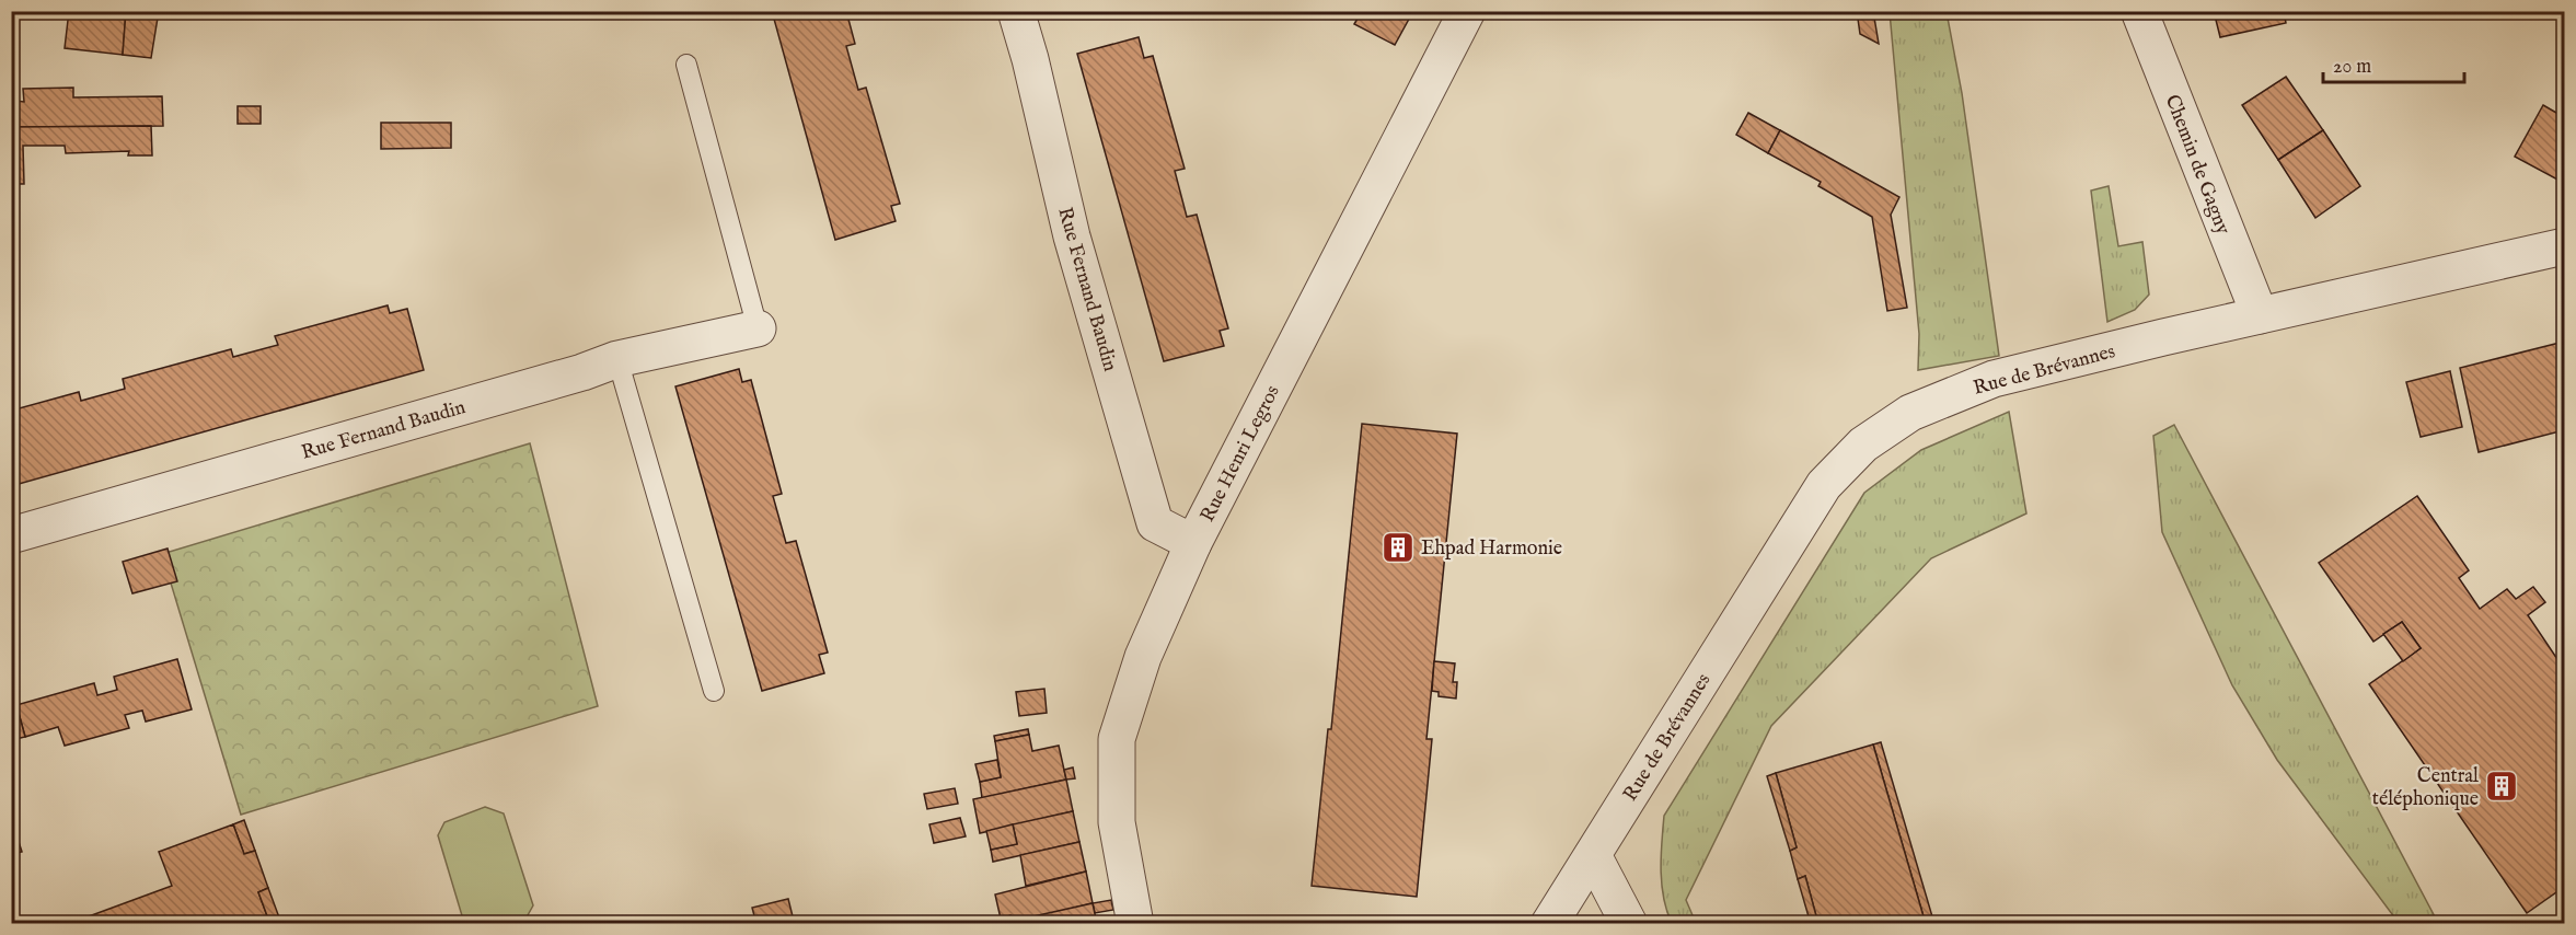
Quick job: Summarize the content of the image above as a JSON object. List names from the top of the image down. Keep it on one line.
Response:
{"streets":{"street":["Chemin de Gagny","Rue Fernand Baudin","Rue de Brévannes","Rue Henri Legros"]},"crossings":[["Chemin de Gagny","Rue de Brévannes"],["Rue Fernand Baudin","Rue Henri Legros"]],"places":{"building":["Ehpad Harmonie","Central téléphonique"]},"scale_bar":"20 m"}
